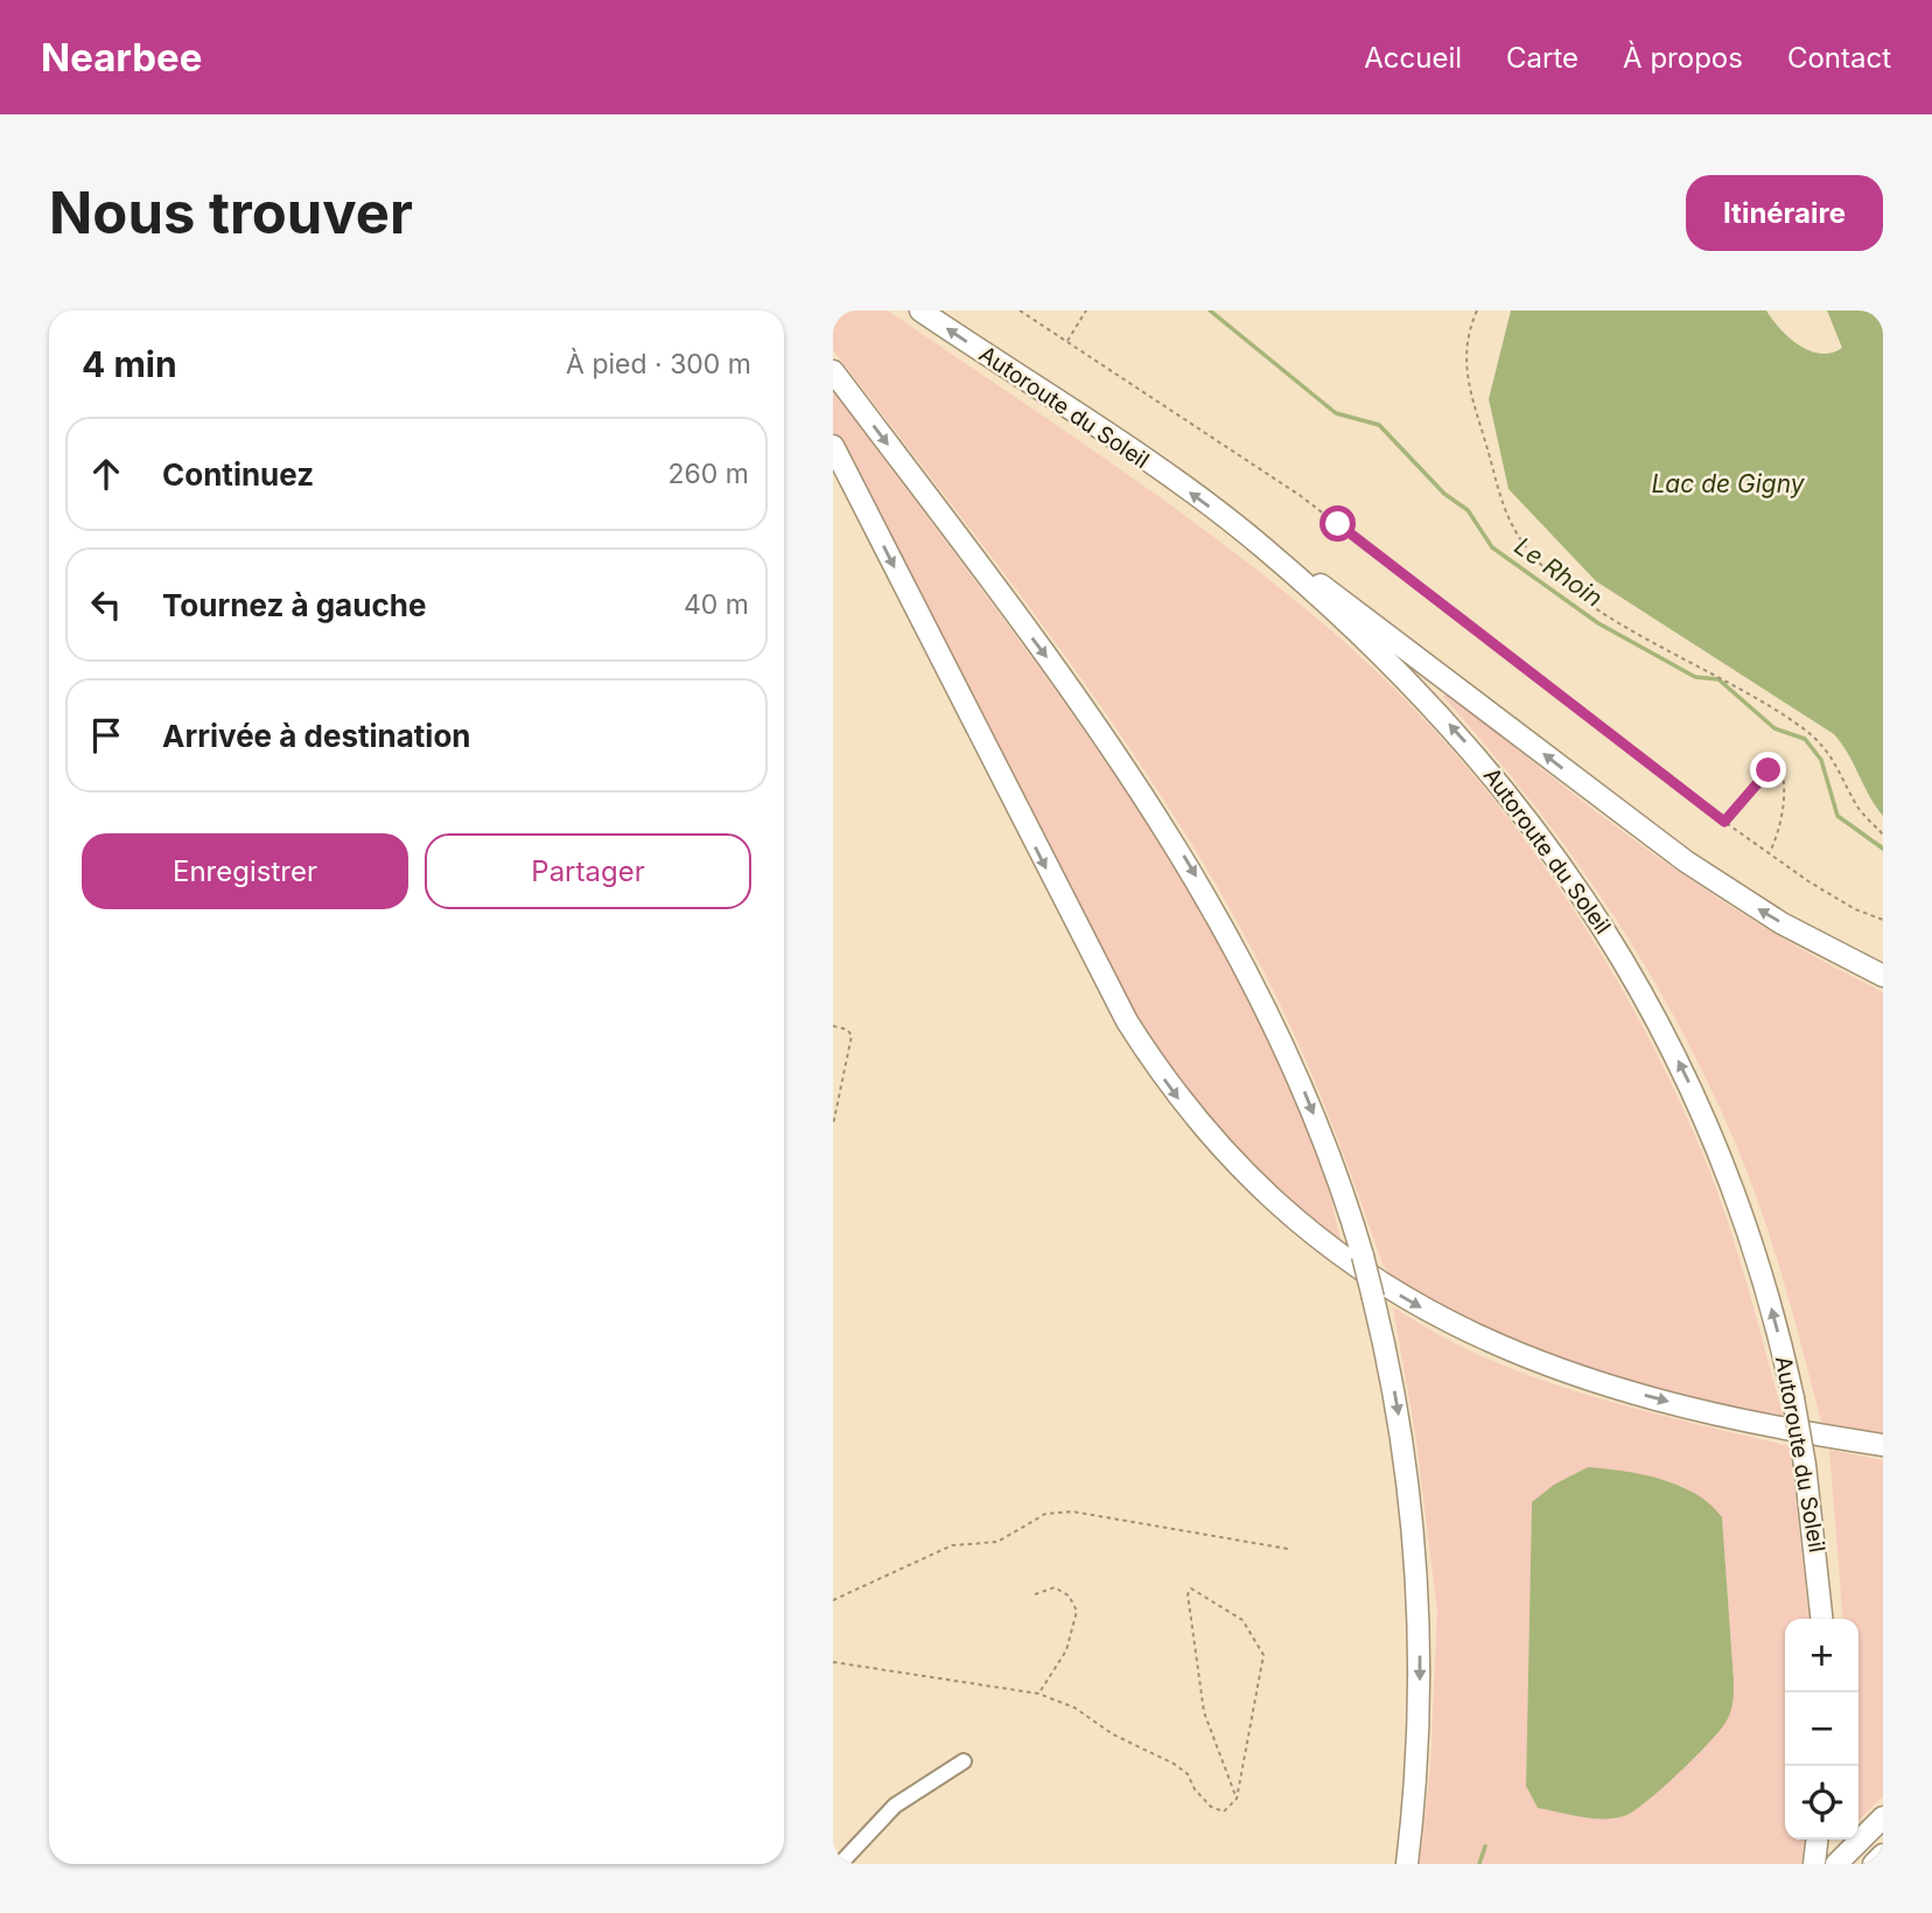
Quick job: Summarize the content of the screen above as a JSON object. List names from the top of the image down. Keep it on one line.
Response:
{"streets":{"highway":["Autoroute du Soleil"]},"water":["Lac de Gigny","Le Rhoin"],"page":{"header":"Nearbee","nav":["Accueil","Carte","À propos","Contact"],"buttons":["Itinéraire",["Enregistrer","Partager"]],"title":"Nous trouver","heading":["4 min","À pied · 300 m"],"list":[["Continuez","260 m"],["Tournez à gauche","40 m"],"Arrivée à destination"],"map_buttons":["+","−"]}}
